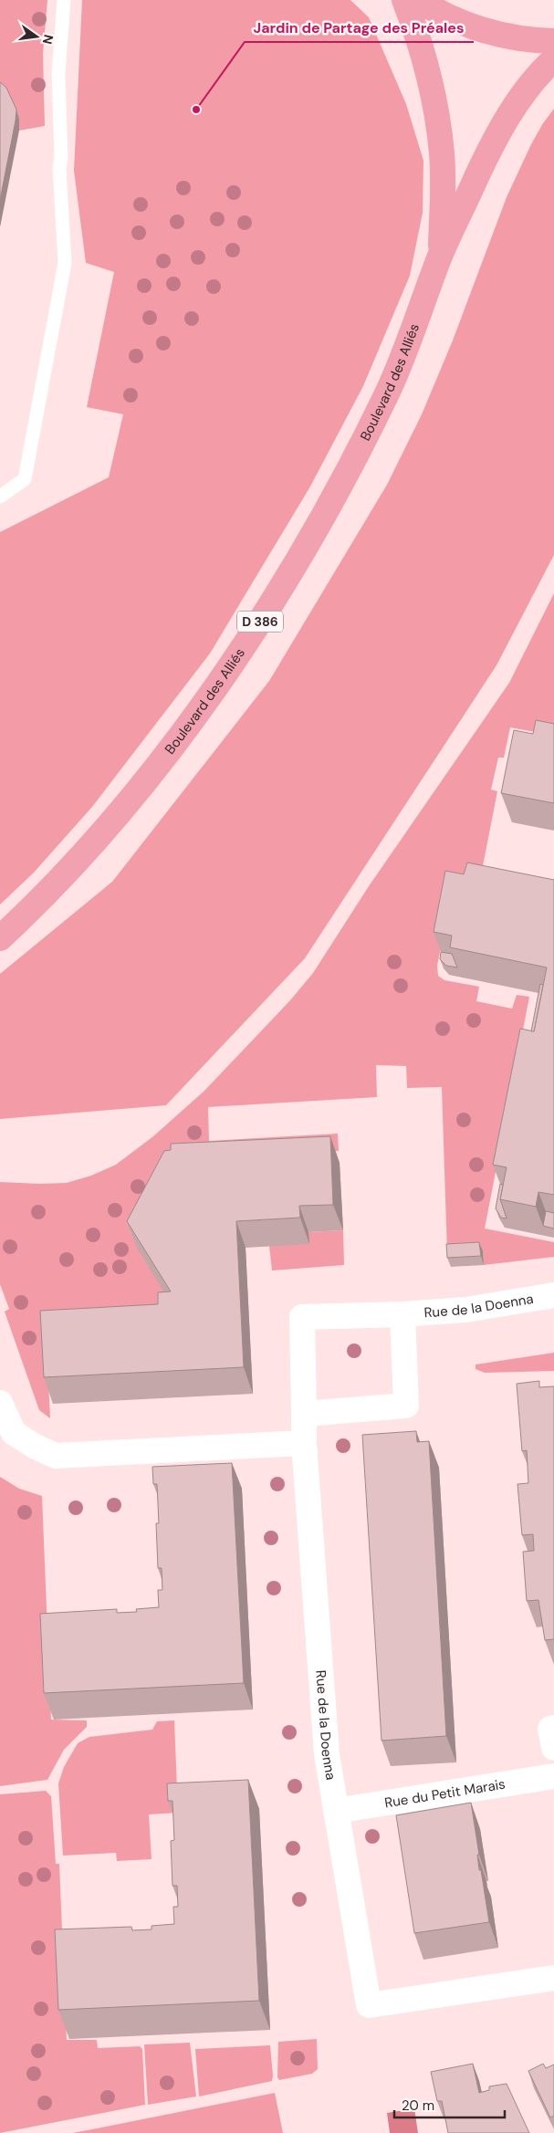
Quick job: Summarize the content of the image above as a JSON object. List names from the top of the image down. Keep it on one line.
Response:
{"streets":{"main road":["Boulevard des Alliés","D 386"],"street":["Rue de la Doenna","Rue du Petit Marais"]},"crossings":[["Rue de la Doenna","Rue du Petit Marais"]],"places":["Jardin de Partage des Préales"],"scale_bar":"20 m","north":"right"}
